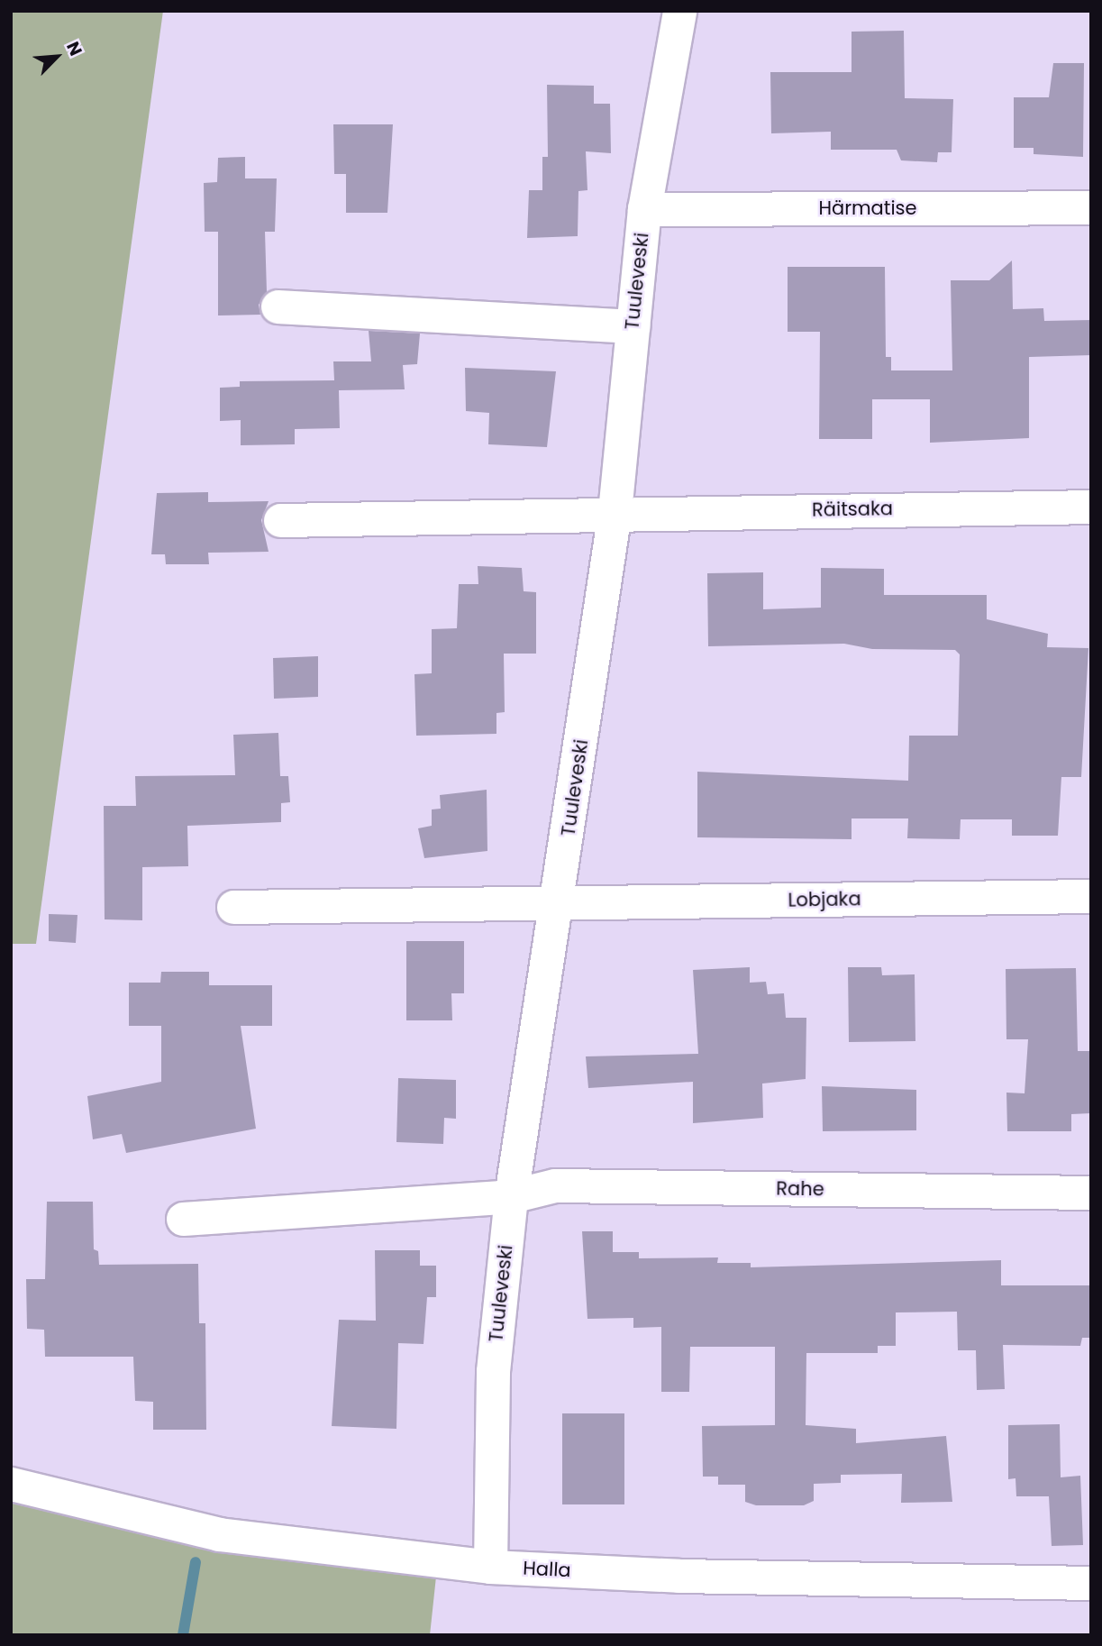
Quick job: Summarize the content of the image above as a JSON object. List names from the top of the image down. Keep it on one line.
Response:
{"streets":{"street":["Härmatise","Tuuleveski","Räitsaka","Lobjaka","Rahe","Halla"]},"crossings":[["Härmatise","Tuuleveski"],["Tuuleveski","Räitsaka"],["Tuuleveski","Lobjaka"],["Tuuleveski","Rahe"],["Tuuleveski","Halla"]],"north":"top right"}
